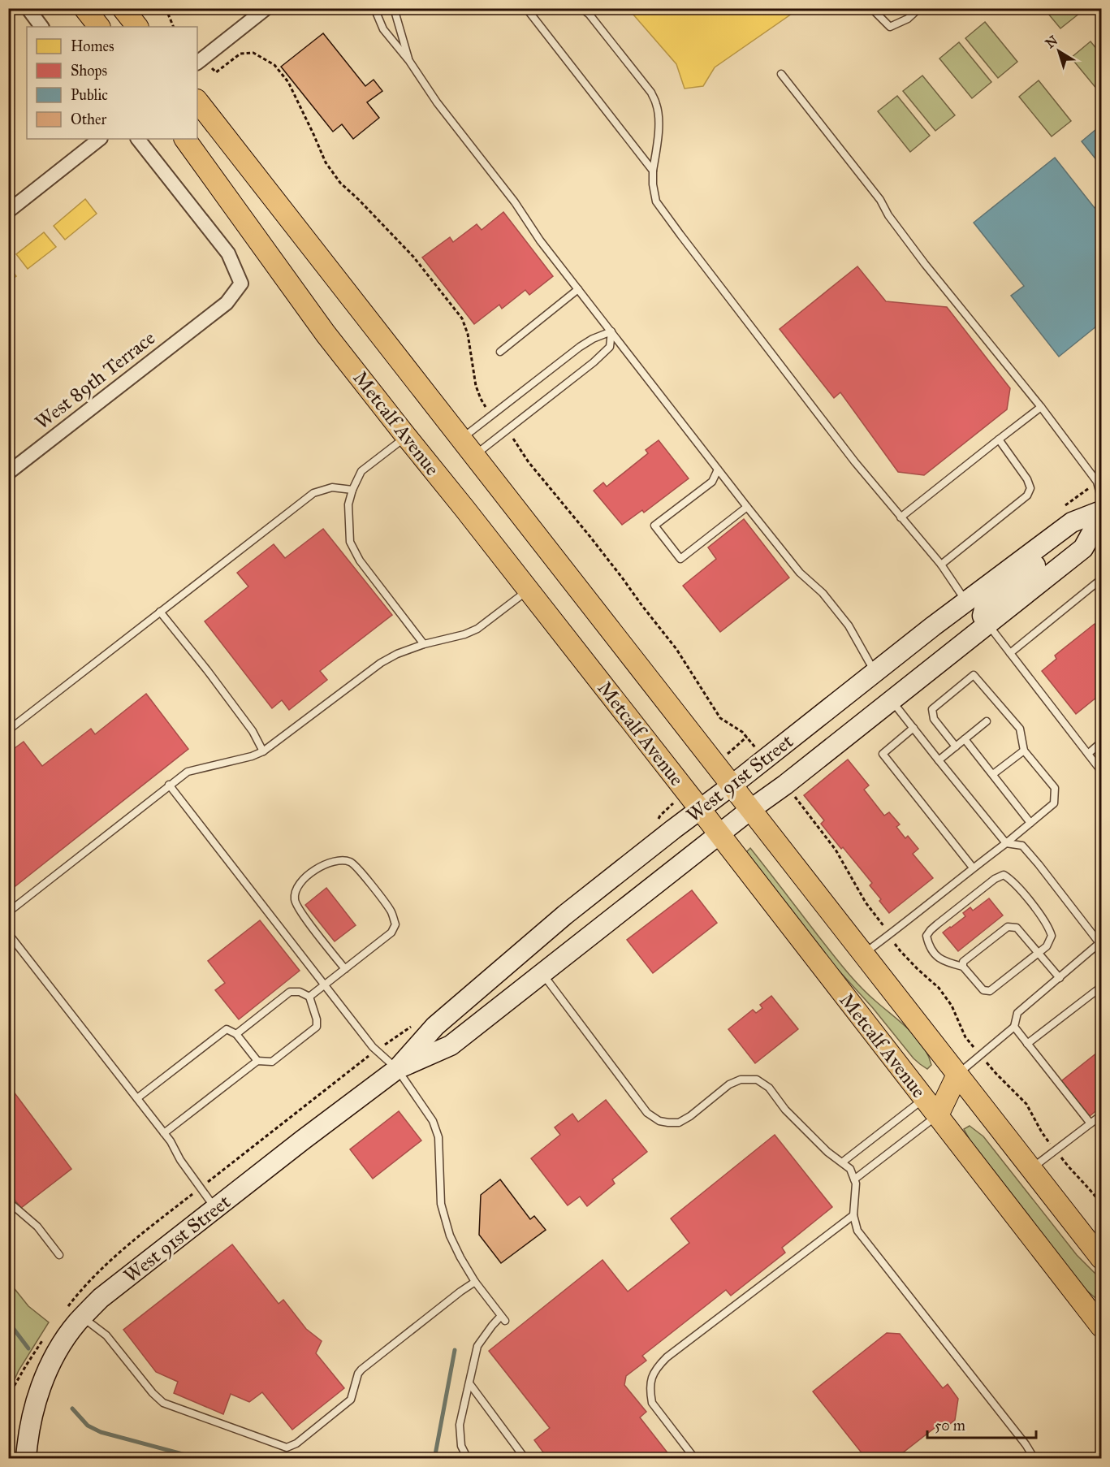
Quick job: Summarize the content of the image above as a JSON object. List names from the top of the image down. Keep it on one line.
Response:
{"streets":{"main road":["Metcalf Avenue"],"street":["West 89th Terrace","West 91st Street"]},"crossings":[["Metcalf Avenue","West 91st Street"]],"legend":["Homes","Shops","Public","Other"],"scale_bar":"50 m","north":"top left"}
